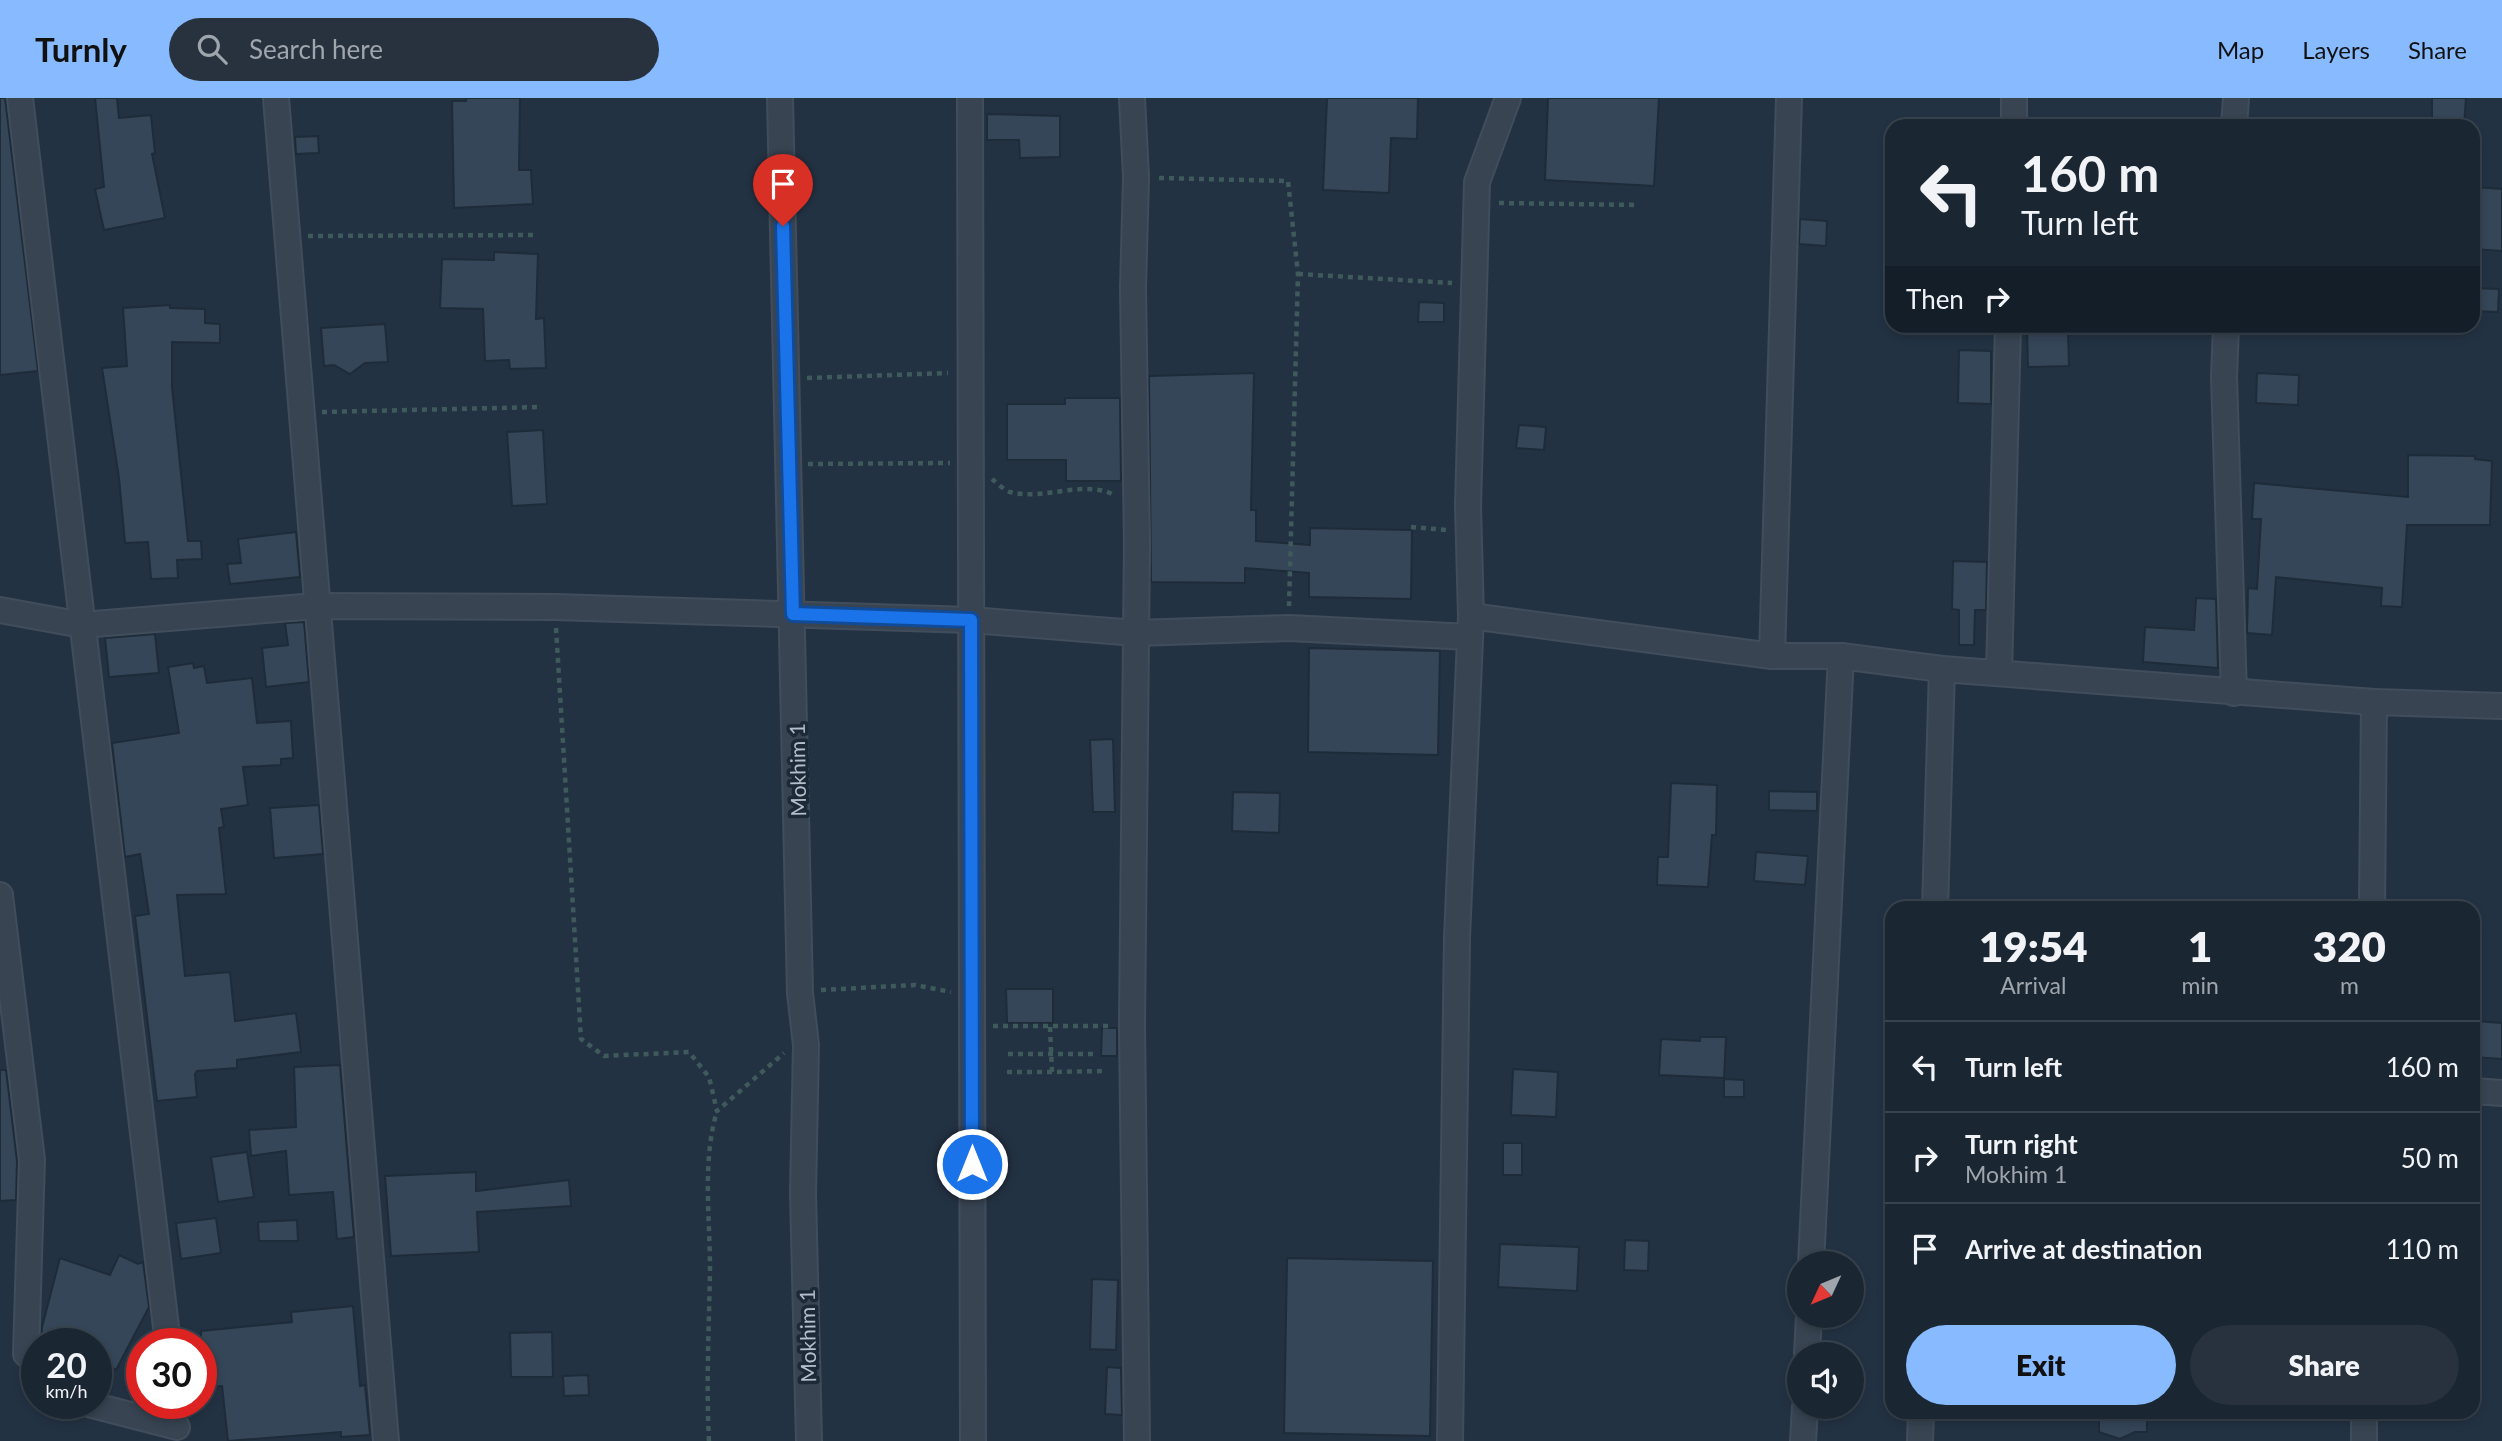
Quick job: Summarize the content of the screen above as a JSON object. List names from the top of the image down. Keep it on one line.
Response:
{"streets":{"street":["Mokhim 1"]},"north":"bottom left","page":{"header":"Turnly","search":"Search here","nav":["Map","Layers","Share"],"turn":["160 m","Turn left"],"then":"Then","eta":["19:54","Arrival","1","min","320","m"],"list":[{"name":"Turn left","value":"160 m"},{"name":"Turn right","note":"Mokhim 1","value":"50 m"},{"name":"Arrive at destination","value":"110 m"}],"buttons":["Exit","Share"],"speed":"20 km/h","limit":"30"}}
